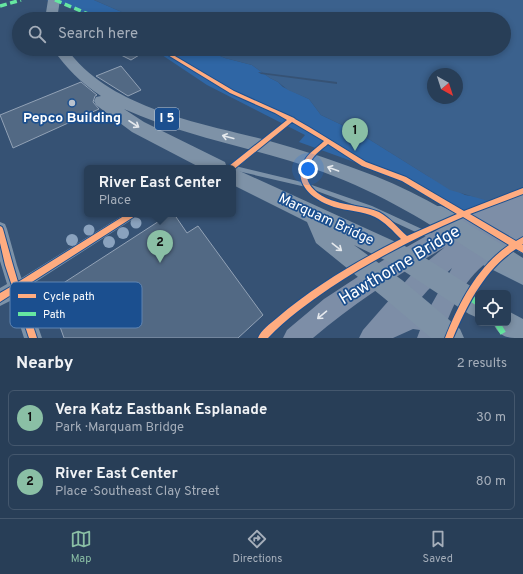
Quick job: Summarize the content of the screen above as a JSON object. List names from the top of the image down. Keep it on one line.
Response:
{"streets":{"highway":["I 5","Marquam Bridge"],"main road":["Hawthorne Bridge"]},"places":["Pepco Building"],"legend":["Cycle path","Path"],"north":"bottom right","page":{"search":"Search here","pins":["1","2"],"popup":["River East Center","Place"],"heading":["Nearby","2 results"],"list":[{"mark":"1","name":"Vera Katz Eastbank Esplanade","note":"Park · Marquam Bridge","value":"30 m"},{"mark":"2","name":"River East Center","note":"Place · Southeast Clay Street","value":"80 m"}],"nav":["Map","Directions","Saved"]}}
